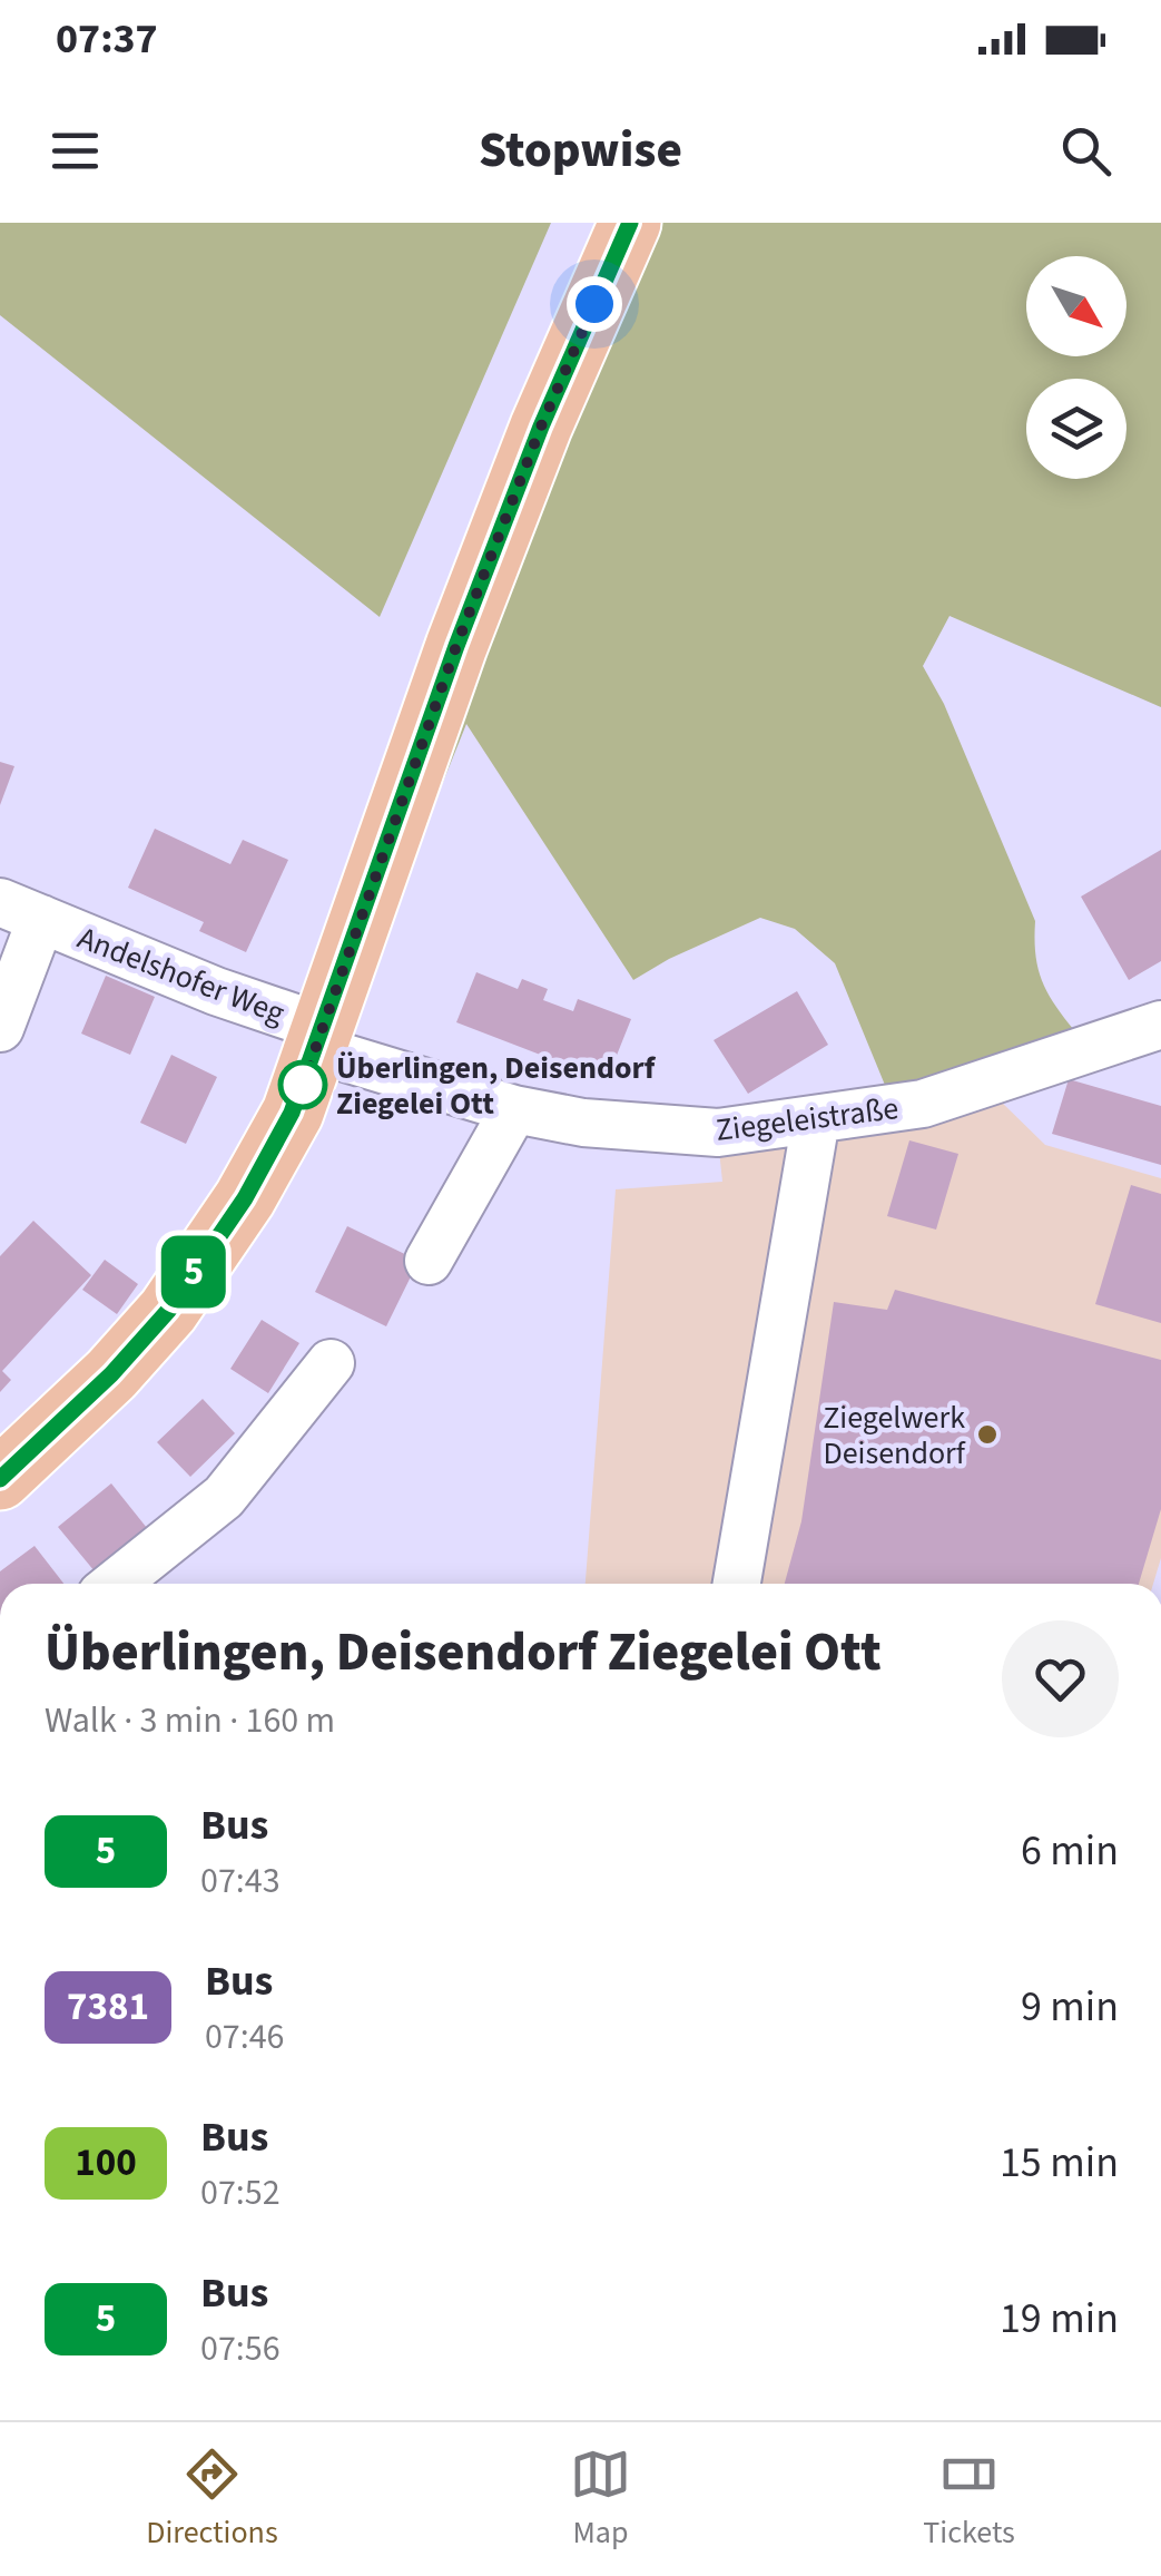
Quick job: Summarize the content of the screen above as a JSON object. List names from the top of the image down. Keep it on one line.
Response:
{"streets":{"street":["Andelshofer Weg","Ziegeleistraße"]},"crossings":[["Andelshofer Weg","Ziegeleistraße"]],"places":["Überlingen, Deisendorf Ziegelei Ott","Ziegelwerk Deisendorf"],"lines":["bus line 5"],"north":"bottom right","page":{"status":"07:37","header":"Stopwise","on_map":"5","heading":["Überlingen, Deisendorf Ziegelei Ott","Walk · 3 min · 160 m"],"list":[{"mark":"5","name":"Bus","note":"07:43","value":"6 min"},{"mark":"7381","name":"Bus","note":"07:46","value":"9 min"},{"mark":"100","name":"Bus","note":"07:52","value":"15 min"},{"mark":"5","name":"Bus","note":"07:56","value":"19 min"}],"tabs":["Directions","Map","Tickets"]}}
